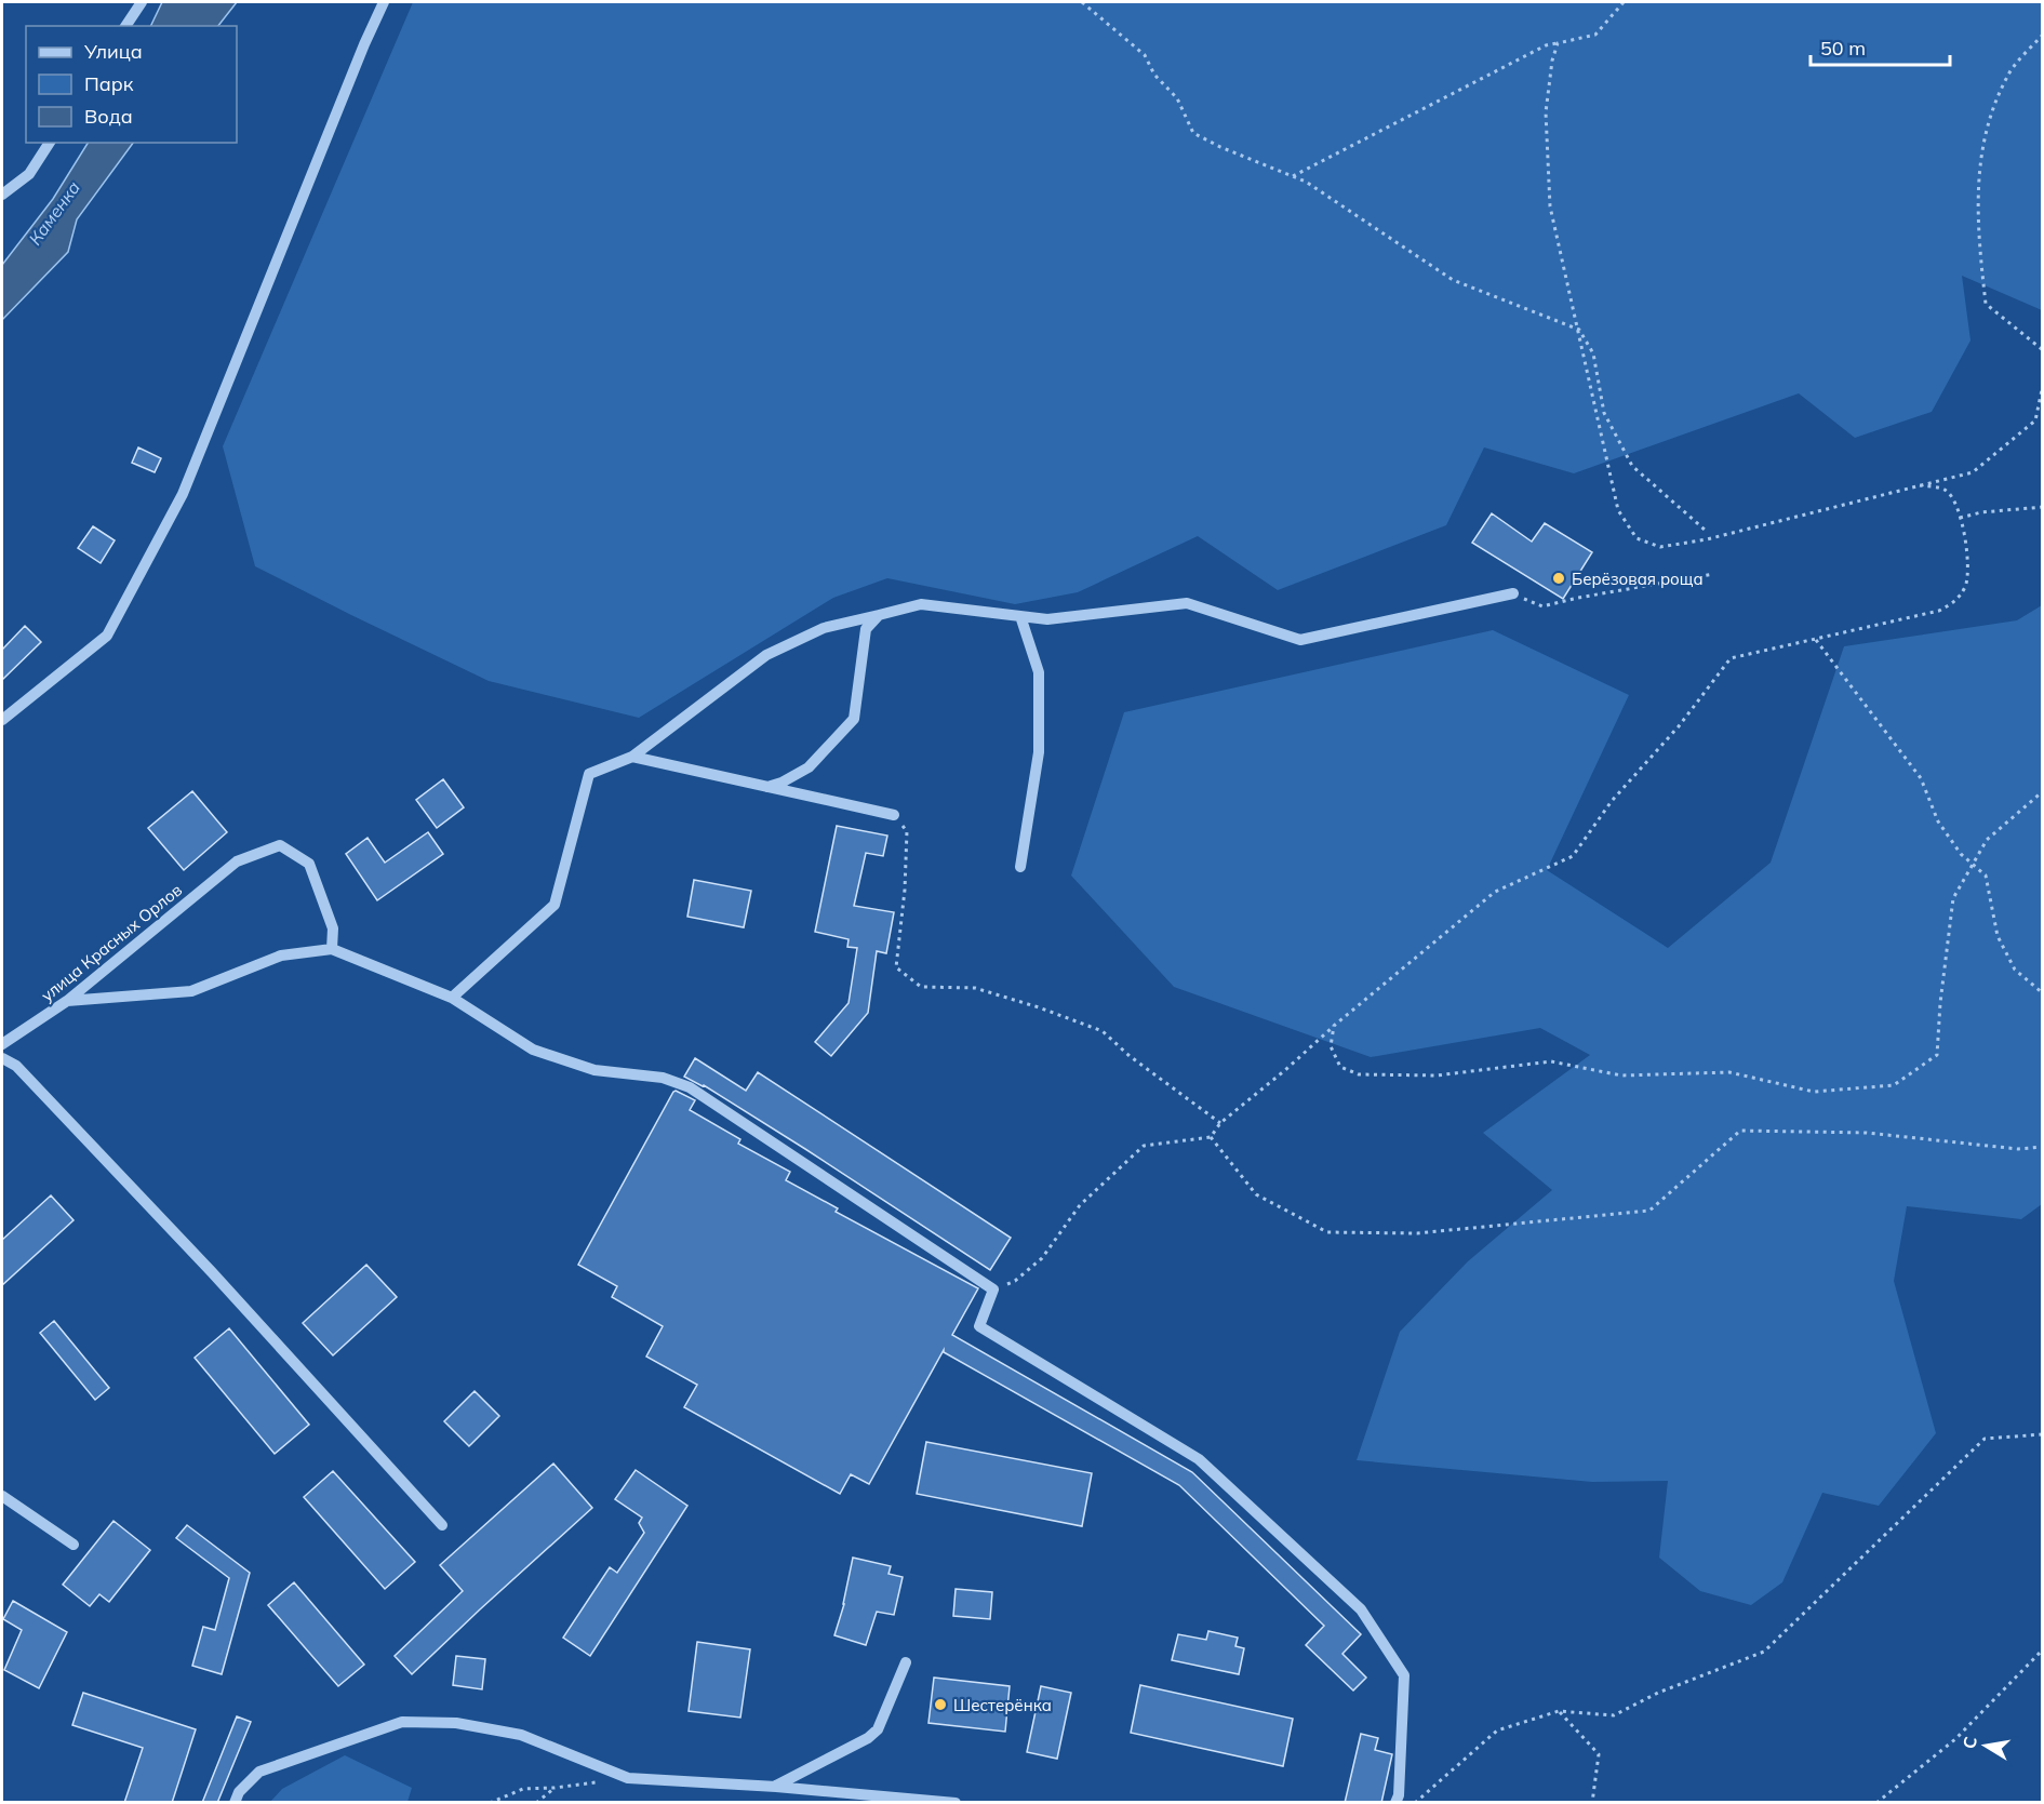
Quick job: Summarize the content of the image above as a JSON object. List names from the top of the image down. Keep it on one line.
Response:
{"streets":{"street":["улица Красных Орлов"]},"water":["Каменка"],"places":["Берёзовая роща","Шестерёнка"],"legend":["Улица","Парк","Вода"],"scale_bar":"50 m","north":"left"}
